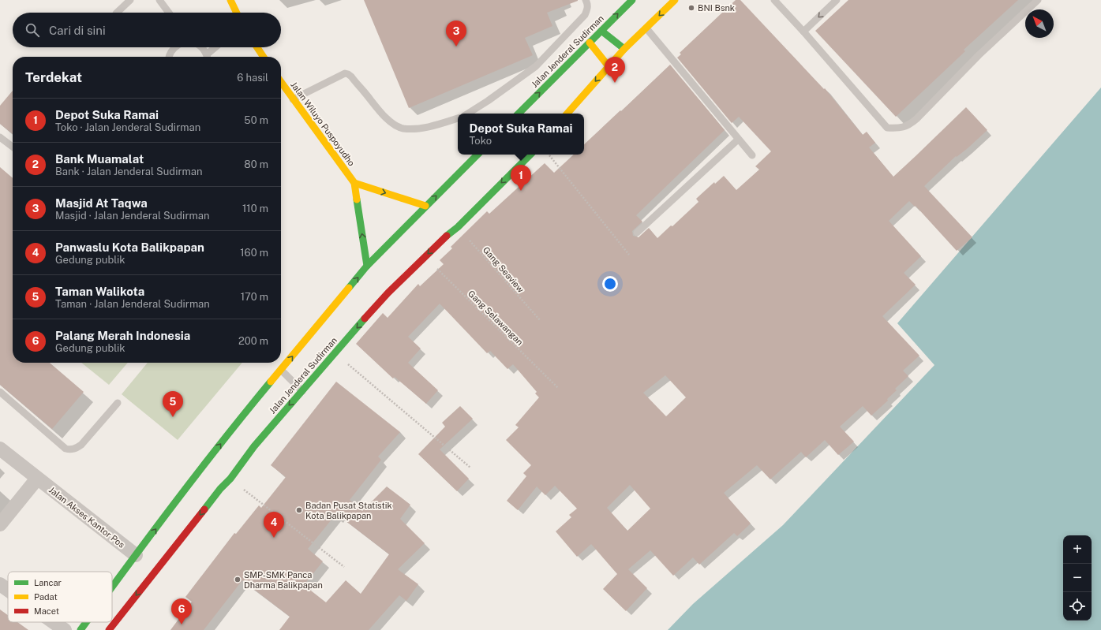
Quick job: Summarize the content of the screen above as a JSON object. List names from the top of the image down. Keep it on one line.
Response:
{"streets":{"main road":["Jalan Jenderal Sudirman","Jalan Wiluyo Puspoyudho"],"street":["Jalan Akses Kantor Pos"],"path":["Gang Seaview","Gang Selawangan"]},"crossings":[["Jalan Jenderal Sudirman","Gang Seaview"],["Jalan Jenderal Sudirman","Gang Selawangan"]],"one_way":["Jalan Wiluyo Puspoyudho"],"places":["BNI Bsnk","Badan Pusat Statistik Kota Balikpapan","SMP-SMK Panca Dharma Balikpapan"],"legend":["Lancar","Padat","Macet"],"north":"top left","page":{"search":"Cari di sini","pins":["3","2","1","5","4","6"],"heading":["Terdekat","6 hasil"],"list":[{"mark":"1","name":"Depot Suka Ramai","note":"Toko · Jalan Jenderal Sudirman","value":"50 m"},{"mark":"2","name":"Bank Muamalat","note":"Bank · Jalan Jenderal Sudirman","value":"80 m"},{"mark":"3","name":"Masjid At Taqwa","note":"Masjid · Jalan Jenderal Sudirman","value":"110 m"},{"mark":"4","name":"Panwaslu Kota Balikpapan","note":"Gedung publik","value":"160 m"},{"mark":"5","name":"Taman Walikota","note":"Taman · Jalan Jenderal Sudirman","value":"170 m"},{"mark":"6","name":"Palang Merah Indonesia","note":"Gedung publik","value":"200 m"}],"popup":["Depot Suka Ramai","Toko"],"map_buttons":["+","−"]}}
